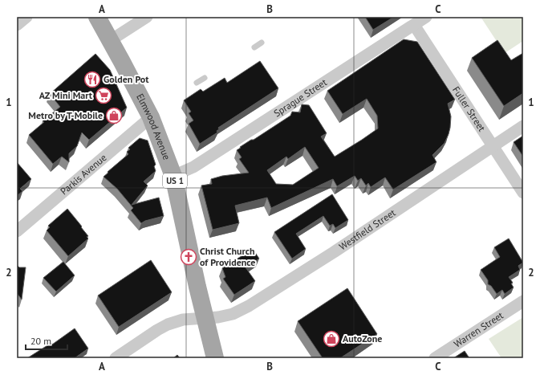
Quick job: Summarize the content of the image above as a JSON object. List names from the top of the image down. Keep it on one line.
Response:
{"streets":{"main road":["Elmwood Avenue","US 1"],"street":["Sprague Street","Fuller Street","Parkis Avenue","Westfield Street","Warren Street"]},"crossings":[["Sprague Street","Fuller Street"],["Sprague Street","Elmwood Avenue"],["Fuller Street","Westfield Street"],["Elmwood Avenue","Parkis Avenue"],["Elmwood Avenue","Westfield Street"]],"places":{"restaurant":["Golden Pot"],"supermarket":["AZ Mini Mart"],"shop":["Metro by T-Mobile","AutoZone"],"church":["Christ Church of Providence"]},"scale_bar":"20 m","grid":{"columns":["A","B","C"],"rows":["1","2"]}}
